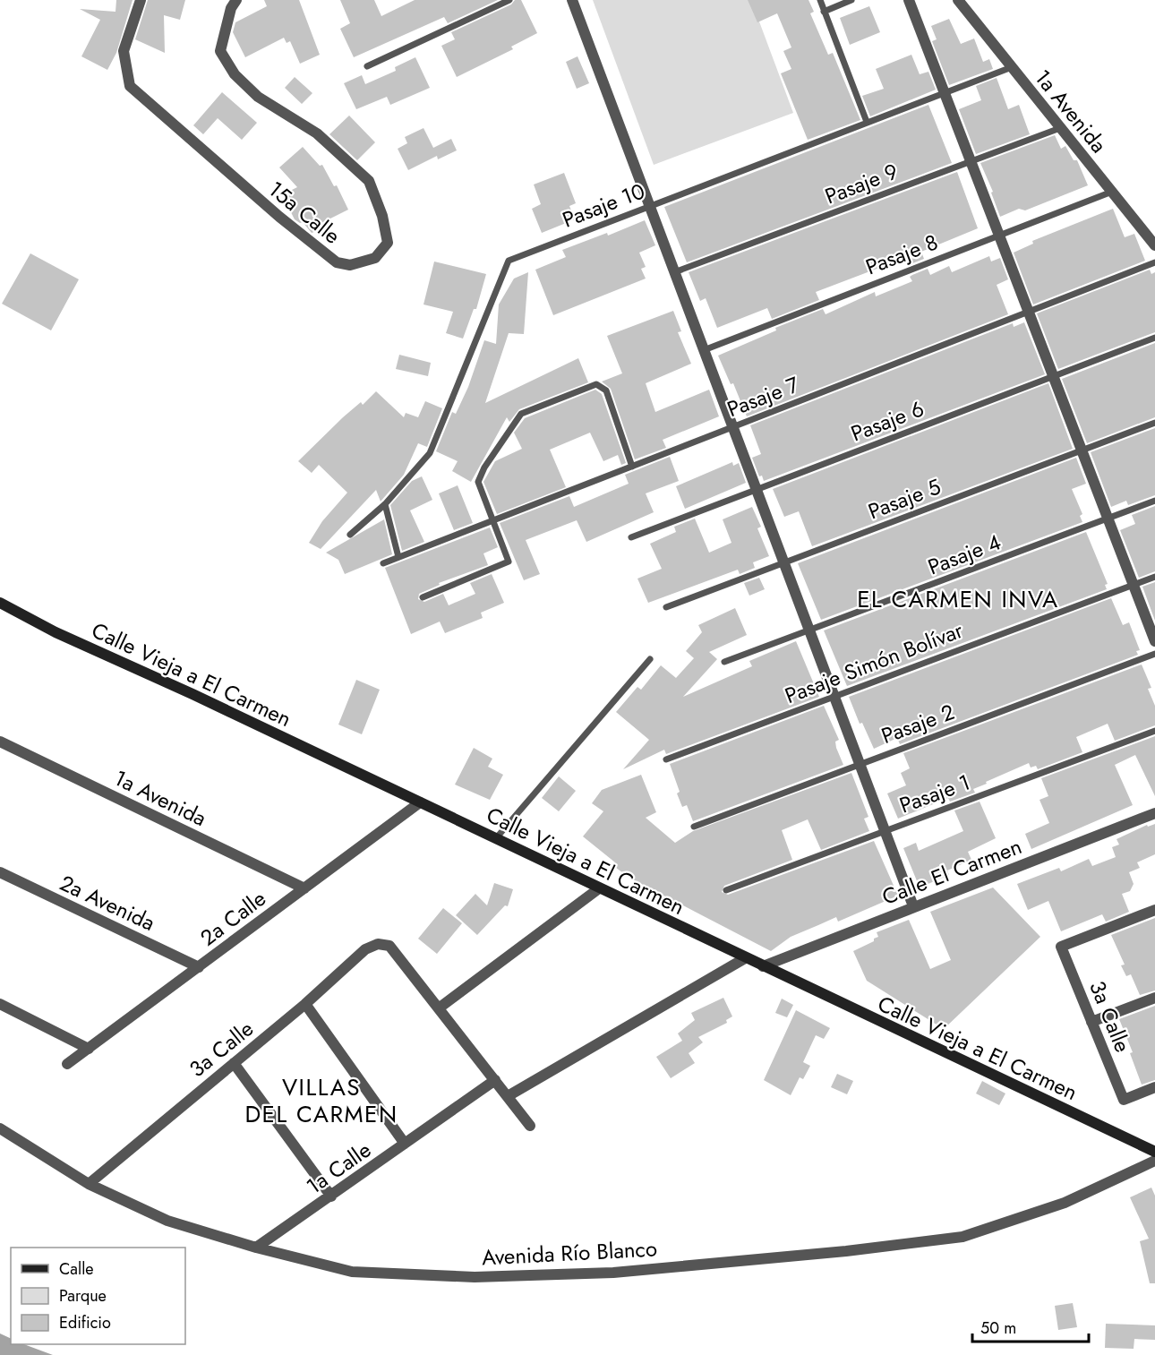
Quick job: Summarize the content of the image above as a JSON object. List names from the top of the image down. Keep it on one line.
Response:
{"streets":{"street":["1a Avenida","15a Calle","Calle Vieja a El Carmen","Calle El Carmen","2a Avenida","2a Calle","3a Calle","1a Calle","Avenida Río Blanco"],"lane":["Pasaje 9","Pasaje 10","Pasaje 8","Pasaje 7","Pasaje 6","Pasaje 5","Pasaje 4","Pasaje Simón Bolívar","Pasaje 2","Pasaje 1"]},"crossings":[["1a Avenida","Pasaje 9"],["1a Avenida","Pasaje 10"],["1a Avenida","Pasaje 8"],["1a Avenida","2a Calle"],["Calle Vieja a El Carmen","Calle El Carmen"],["Calle Vieja a El Carmen","2a Calle"],["2a Avenida","2a Calle"],["3a Calle","Avenida Río Blanco"],["1a Calle","Avenida Río Blanco"]],"districts":["EL CARMEN INVA","VILLAS DEL CARMEN"],"legend":["Calle","Parque","Edificio"],"scale_bar":"50 m"}
